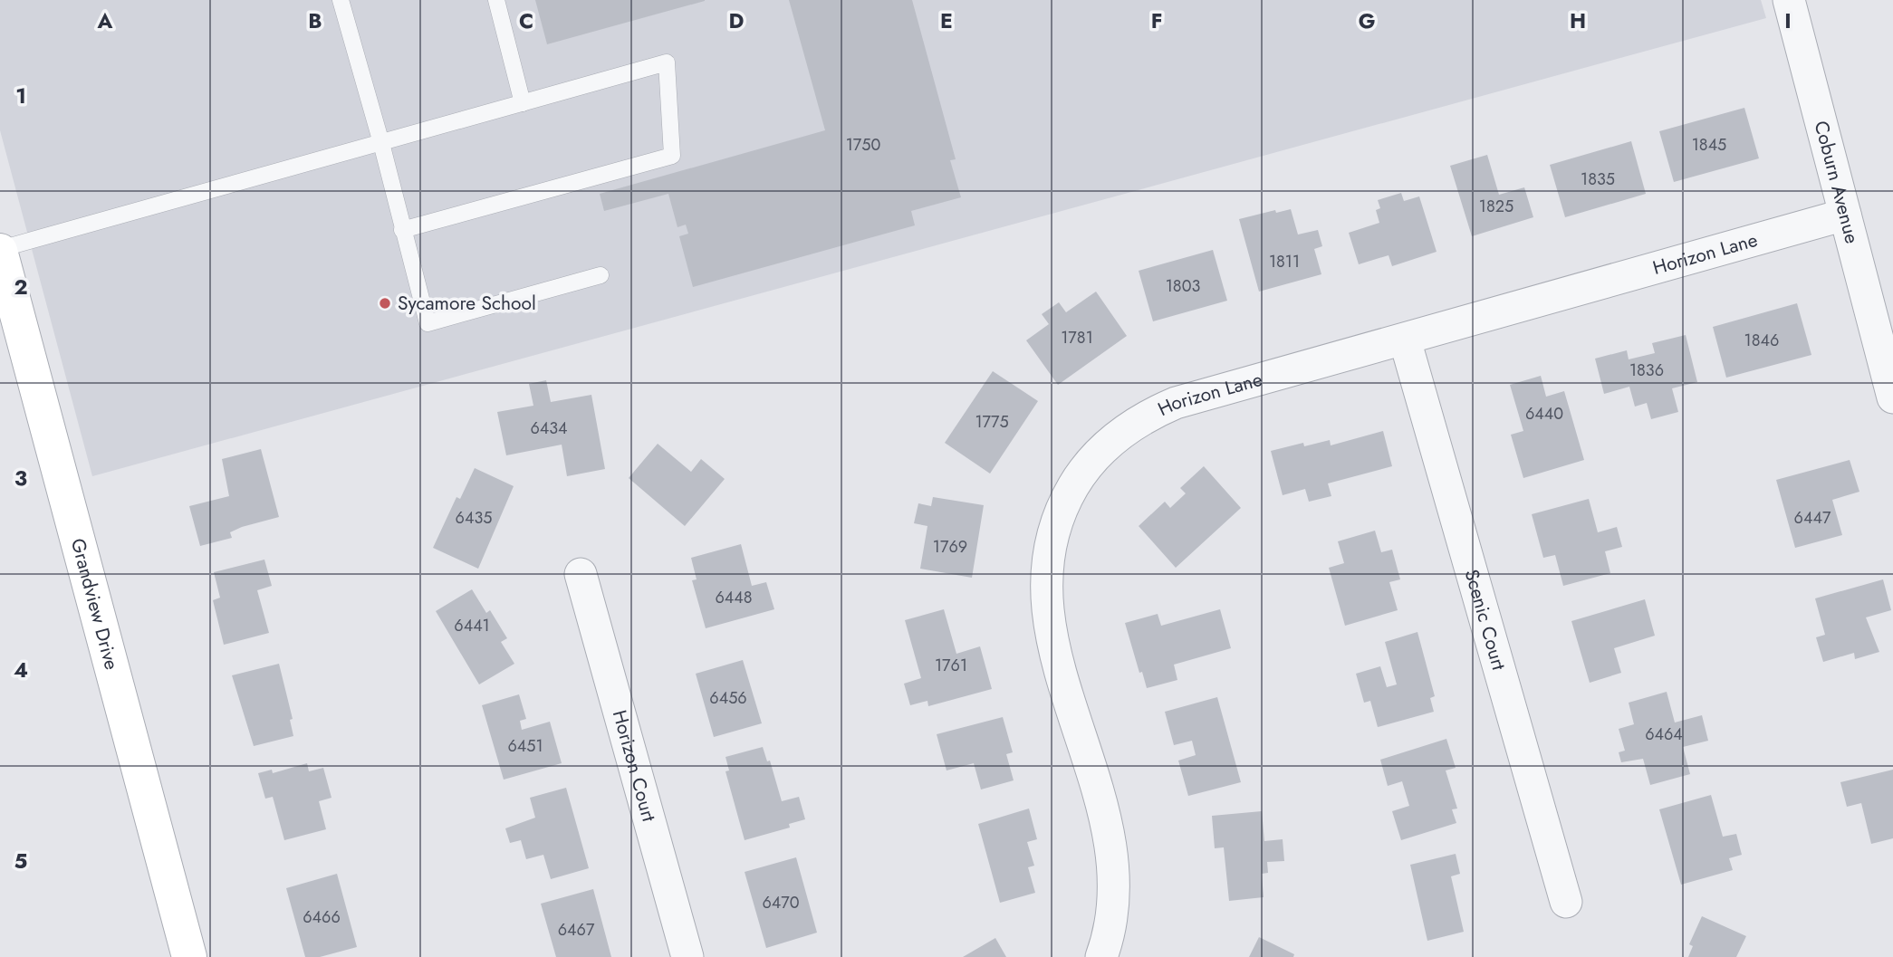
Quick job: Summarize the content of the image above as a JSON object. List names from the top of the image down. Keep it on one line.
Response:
{"streets":{"main road":["Grandview Drive"],"street":["Coburn Avenue","Horizon Lane","Scenic Court","Horizon Court"]},"crossings":[["Coburn Avenue","Horizon Lane"],["Horizon Lane","Scenic Court"]],"places":["Sycamore School"],"house_numbers":["1750","1845","1835","1825","1811","1803","1781","1846","1836","6440","1775","6434","6435","6447","1769","6448","6441","1761","6456","6464","6451","6470","6466","6467"],"grid":{"columns":["A","B","C","D","E","F","G","H","I"],"rows":["1","2","3","4","5"]}}
